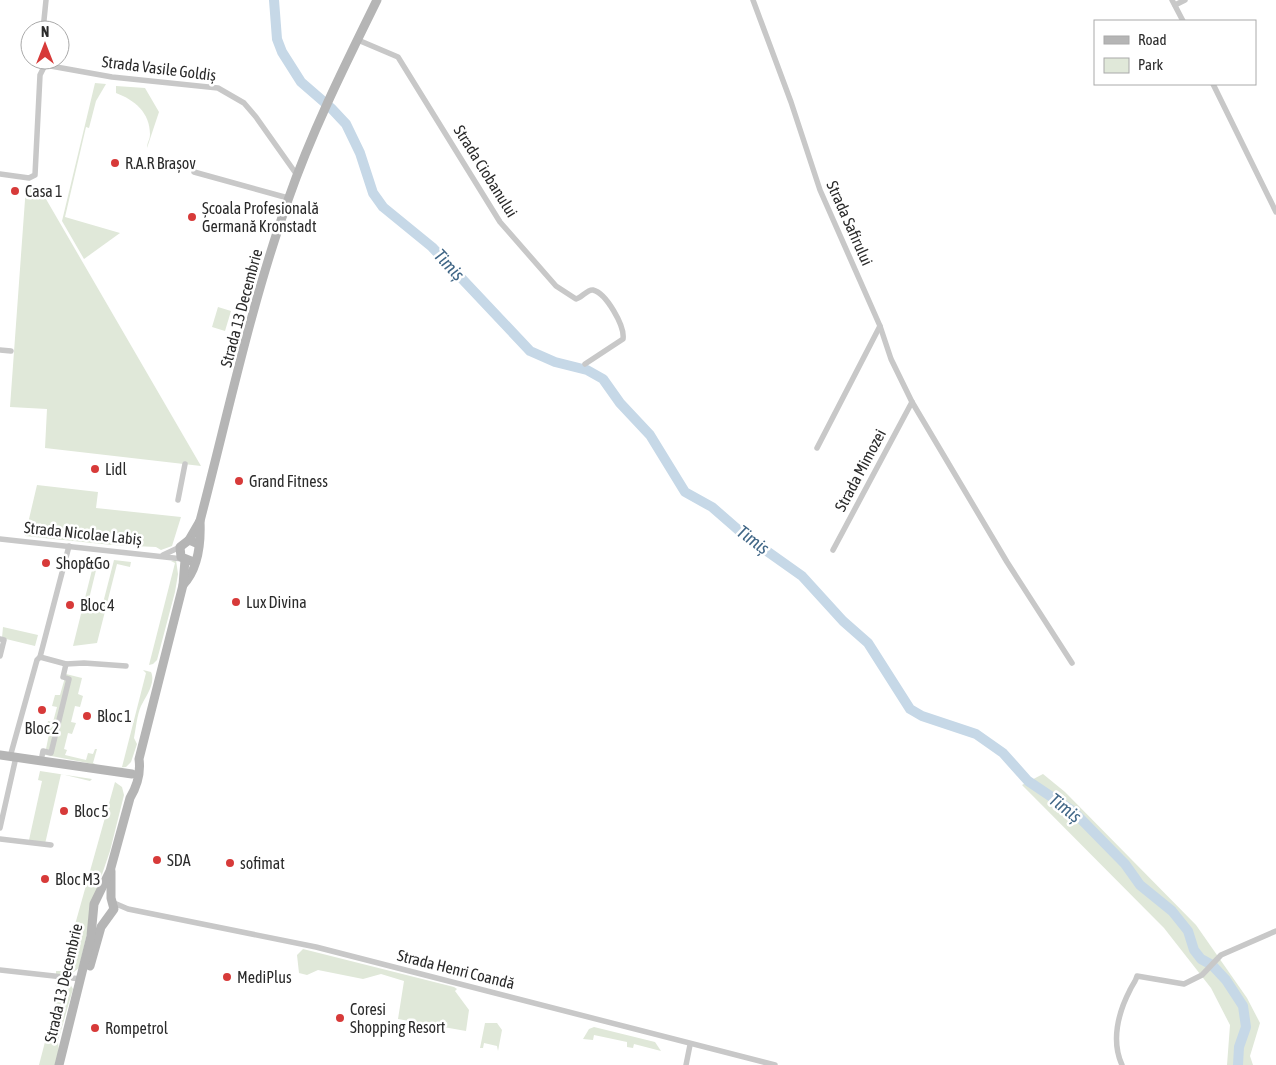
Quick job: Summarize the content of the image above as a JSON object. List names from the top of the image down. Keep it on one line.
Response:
{"streets":{"main road":["Strada 13 Decembrie"],"street":["Strada Vasile Goldiș","Strada Ciobanului","Strada Safirului","Strada Mimozei","Strada Nicolae Labiș","Strada Henri Coandă"]},"crossings":[["Strada Vasile Goldiș","Strada 13 Decembrie"],["Strada Ciobanului","Strada 13 Decembrie"],["Strada Safirului","Strada Mimozei"],["Strada 13 Decembrie","Strada Nicolae Labiș"],["Strada 13 Decembrie","Strada Henri Coandă"]],"water":["Timiș"],"places":["R.A.R Brașov","Casa 1","Școala Profesională Germană Kronstadt","Lidl","Grand Fitness","Shop&Go","Lux Divina","Bloc 4","Bloc 2","Bloc 1","Bloc 5","SDA","sofimat","Bloc M3","MediPlus","Coresi Shopping Resort","Rompetrol"],"legend":["Road","Park"],"north":"top"}
